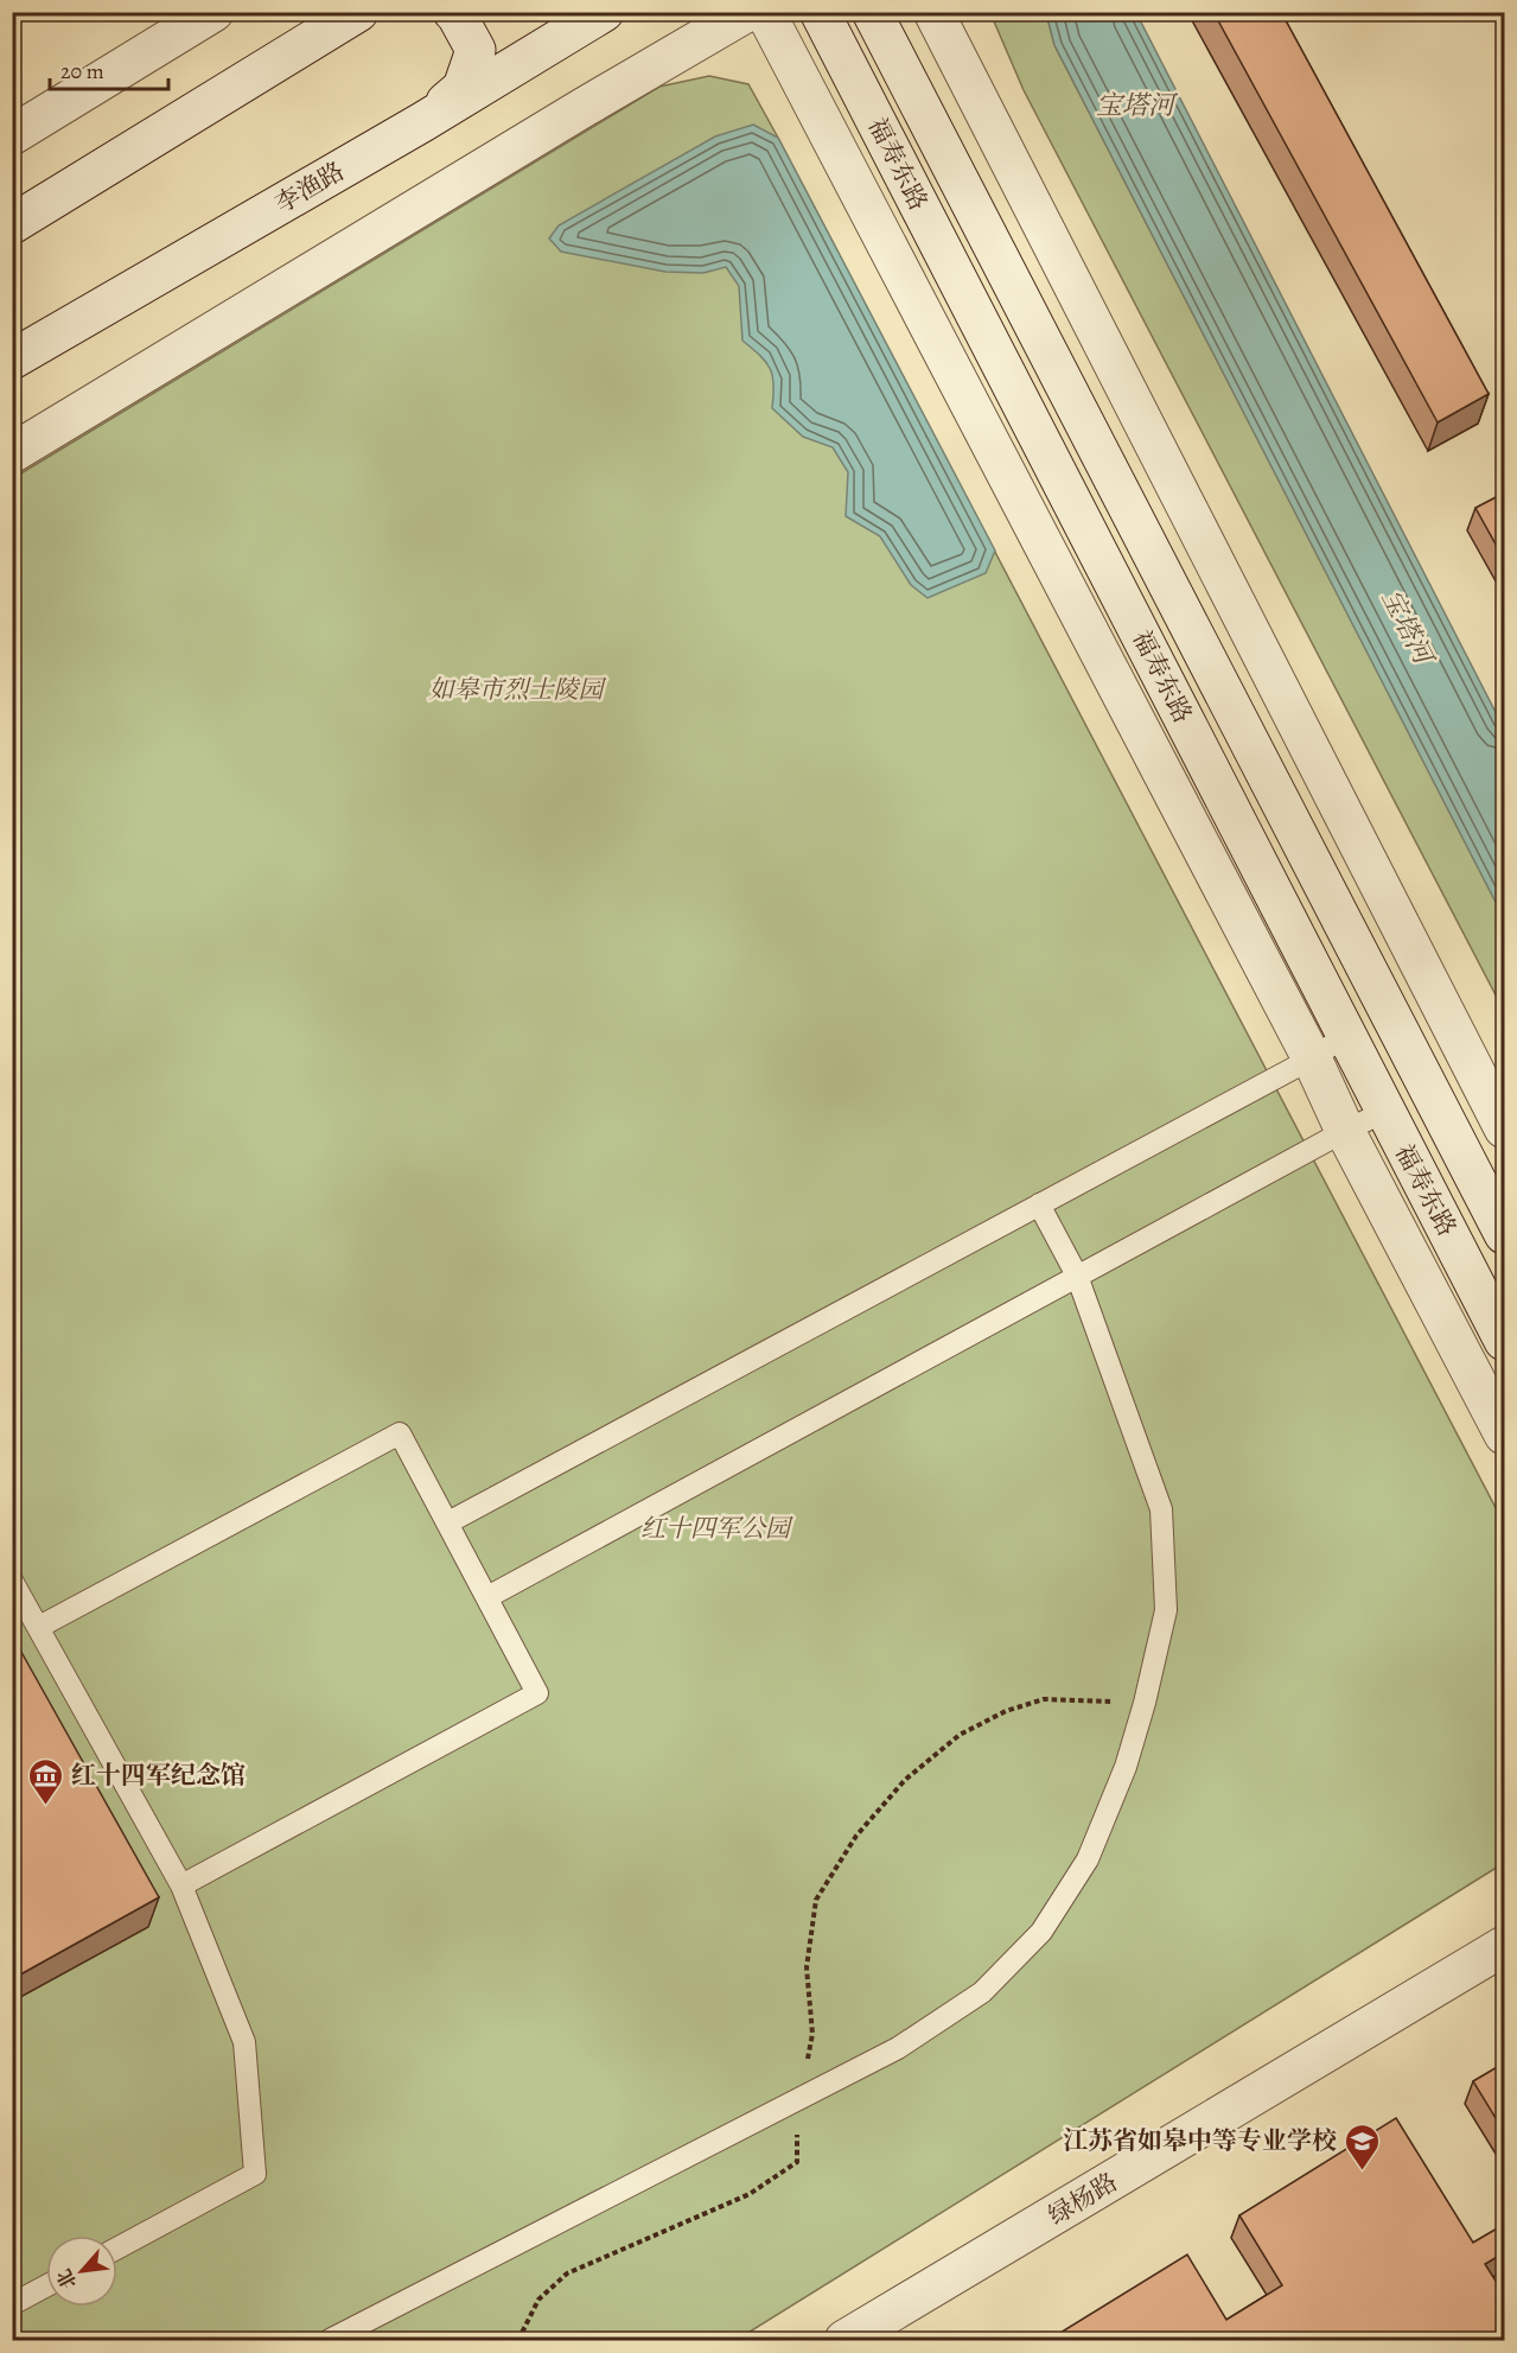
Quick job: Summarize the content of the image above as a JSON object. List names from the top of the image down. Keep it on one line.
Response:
{"streets":{"street":["福寿东路","李渔路","绿杨路"]},"water":["宝塔河"],"parks":["如皋市烈士陵园","红十四军公园"],"places":{"museum":["红十四军纪念馆"],"school or university":["江苏省如皋中等专业学校"]},"scale_bar":"20 m","north":"bottom left"}
